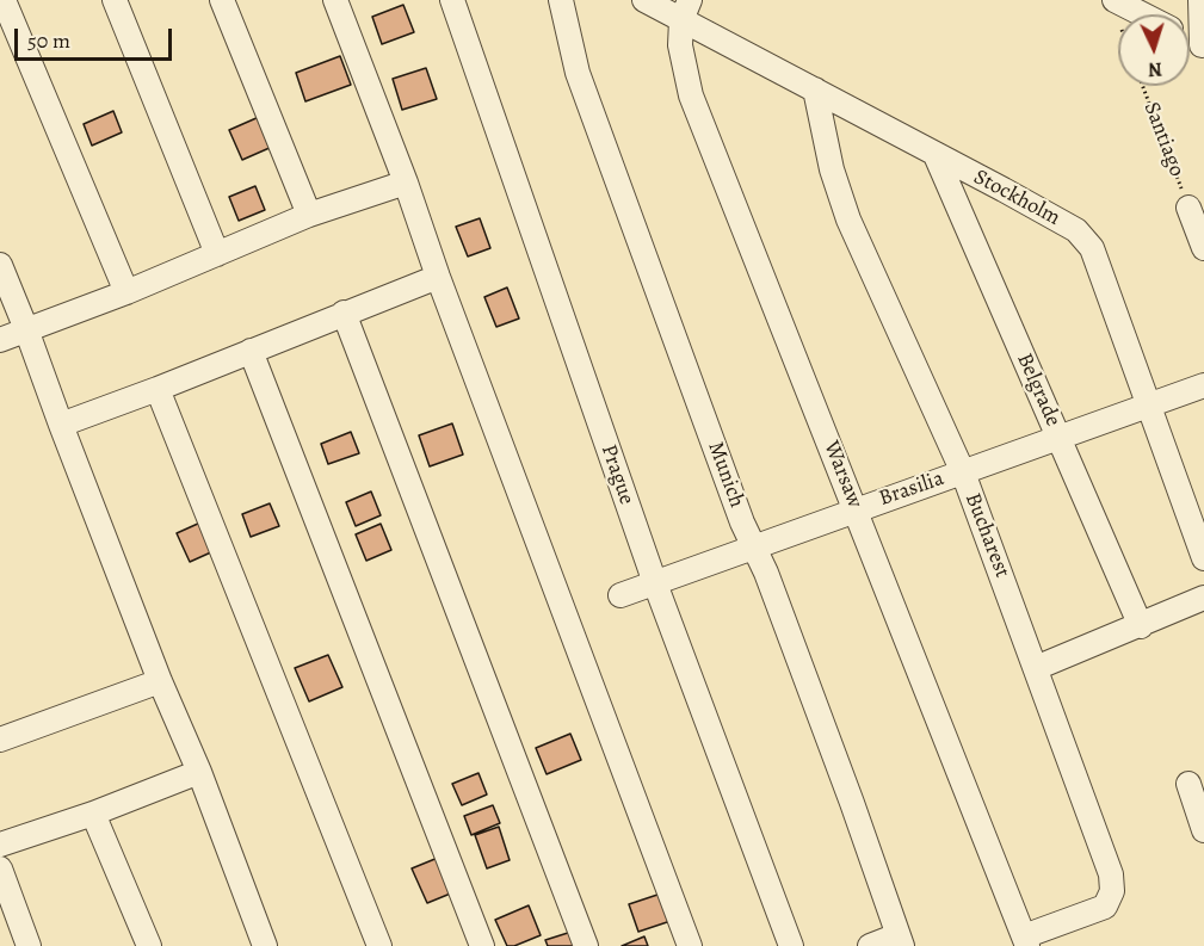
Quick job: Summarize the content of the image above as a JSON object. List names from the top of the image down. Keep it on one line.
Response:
{"streets":{"street":["Stockholm","Belgrade","Prague","Munich","Warsaw","Brasilia","Bucharest"],"path":["Santiago"]},"crossings":[["Stockholm","Belgrade"],["Stockholm","Warsaw"],["Stockholm","Brasilia"],["Stockholm","Bucharest"],["Belgrade","Brasilia"],["Prague","Brasilia"],["Munich","Brasilia"],["Warsaw","Brasilia"],["Warsaw","Bucharest"],["Brasilia","Bucharest"]],"scale_bar":"50 m","north":"bottom"}
